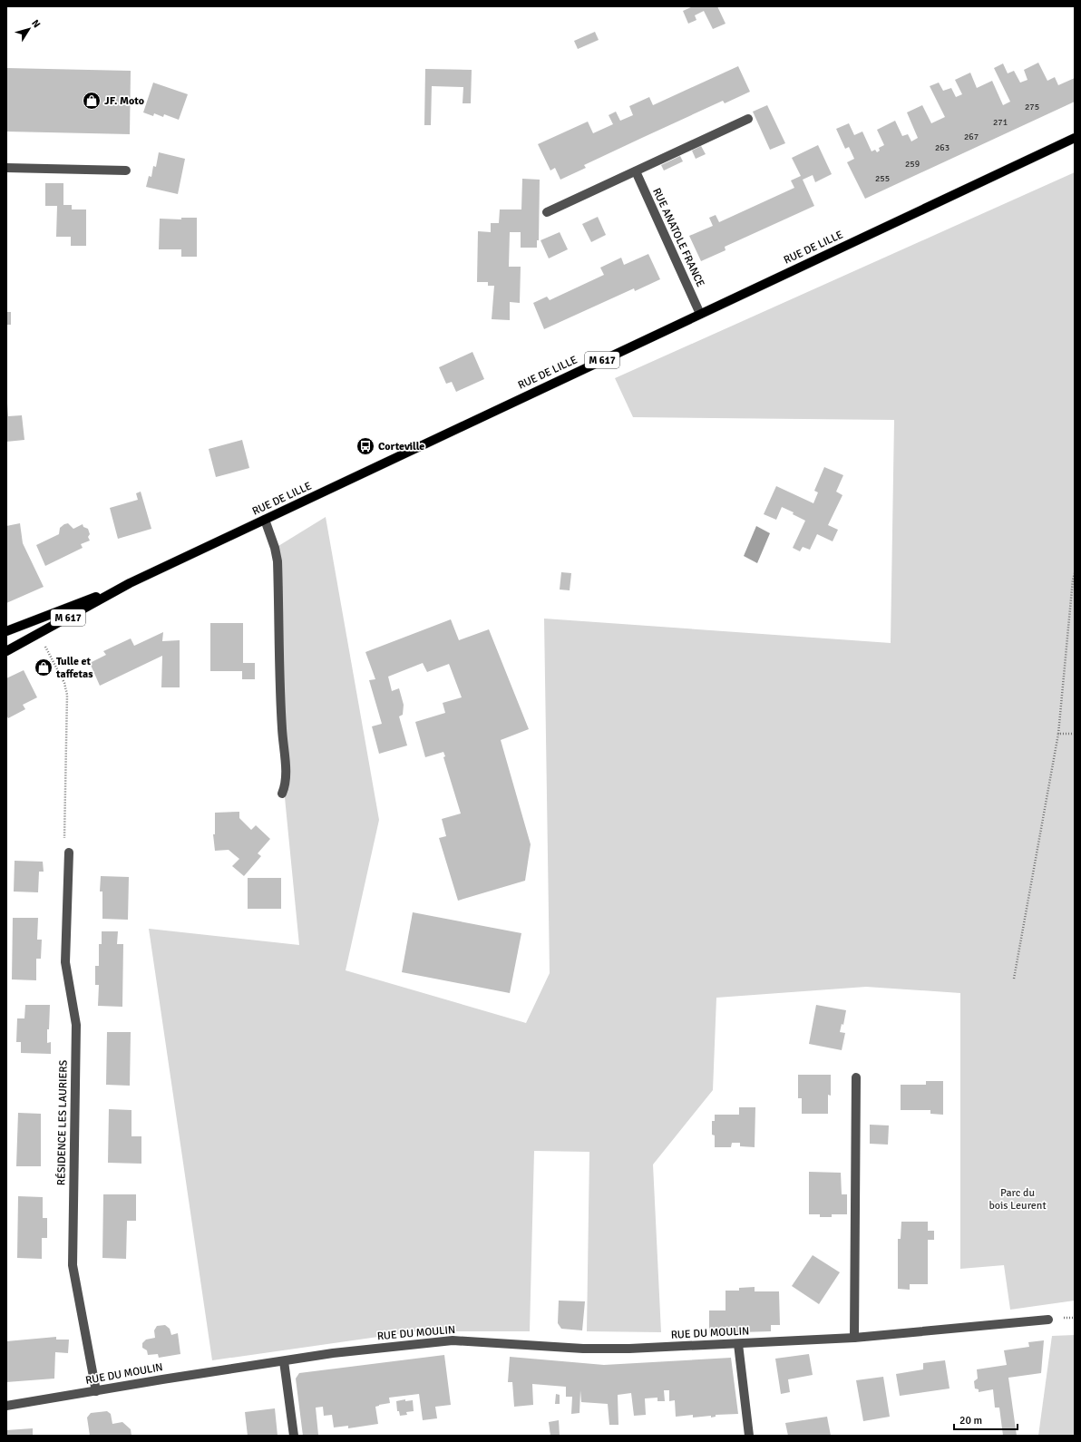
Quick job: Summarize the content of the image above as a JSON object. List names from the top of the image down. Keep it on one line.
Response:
{"streets":{"main road":["RUE DE LILLE","M 617"],"street":["RUE ANATOLE FRANCE","RÉSIDENCE LES LAURIERS","RUE DU MOULIN"]},"crossings":[["RUE ANATOLE FRANCE","RUE DE LILLE"],["RÉSIDENCE LES LAURIERS","RUE DU MOULIN"]],"parks":["Parc du bois Leurent"],"places":{"shop":["JF. Moto","Tulle et taffetas"],"bus stop":["Corteville"]},"house_numbers":["275","271","267","263","259","255"],"scale_bar":"20 m","north":"top right"}
